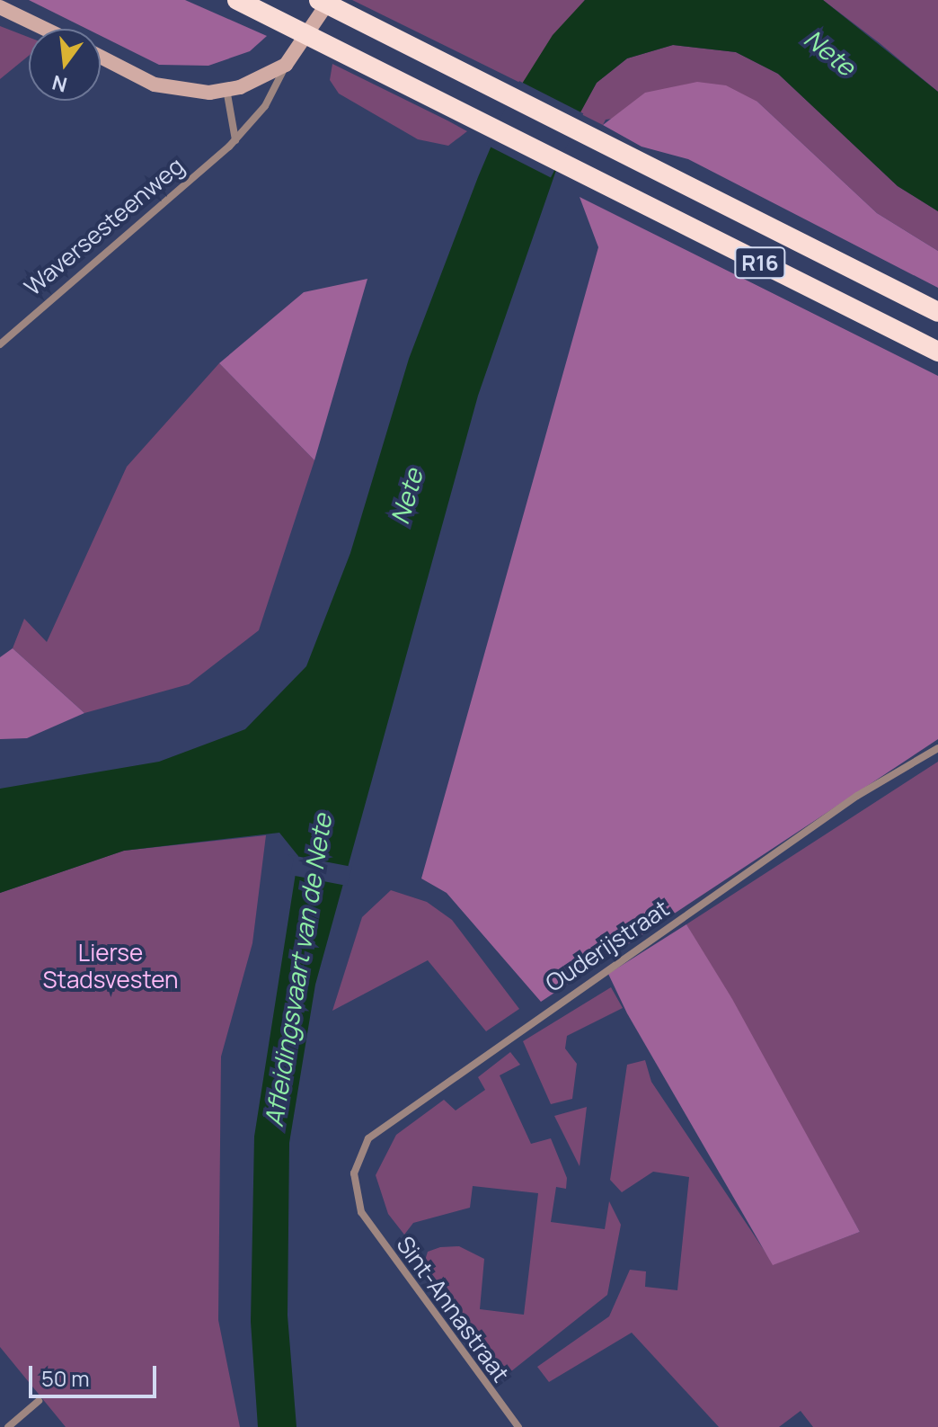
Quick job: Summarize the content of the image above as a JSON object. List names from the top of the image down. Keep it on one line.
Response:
{"streets":{"highway":["R16"],"main road":["Waversesteenweg"],"street":["Ouderijstraat","Sint-Annastraat"]},"crossings":[["Ouderijstraat","Sint-Annastraat"]],"water":["Nete","Afleidingsvaart van de Nete"],"parks":["Lierse Stadsvesten"],"scale_bar":"50 m","north":"bottom"}
